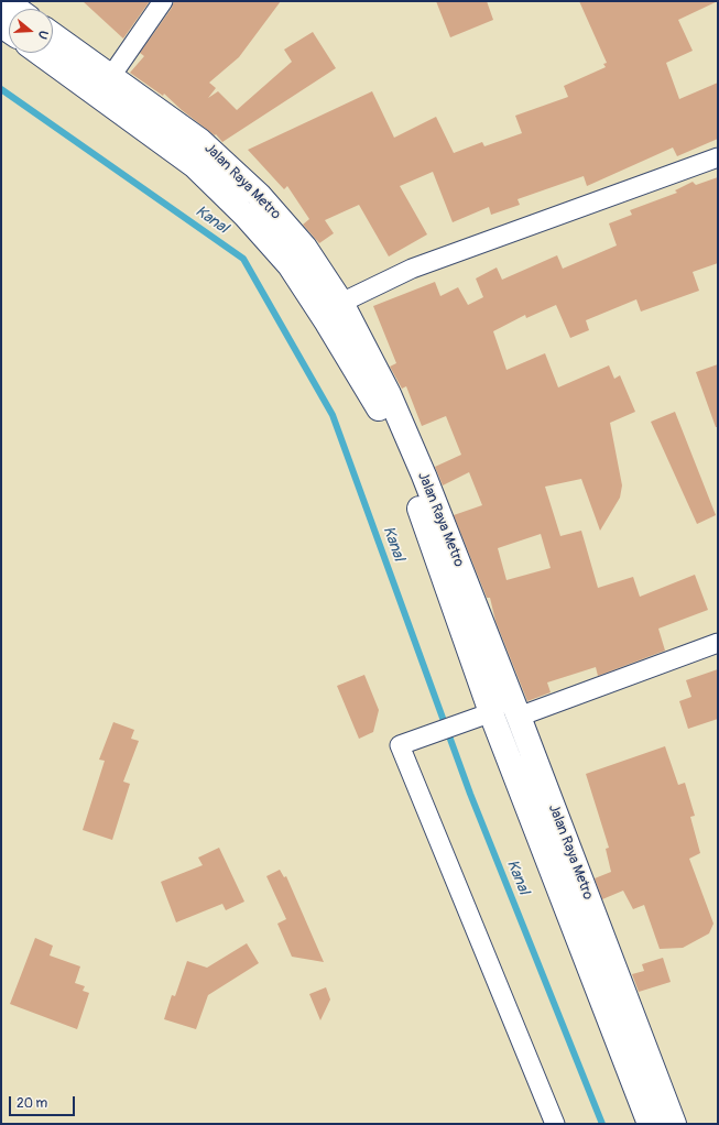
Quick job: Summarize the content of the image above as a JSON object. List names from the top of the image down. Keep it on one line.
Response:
{"streets":{"highway":["Jalan Raya Metro"]},"water":["Kanal"],"scale_bar":"20 m","north":"right"}
